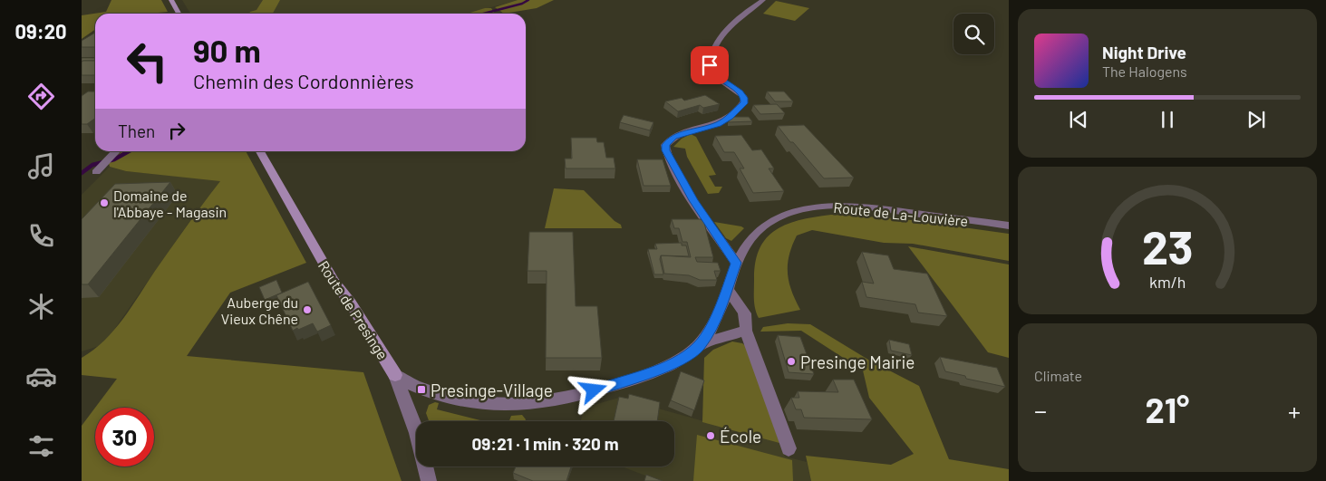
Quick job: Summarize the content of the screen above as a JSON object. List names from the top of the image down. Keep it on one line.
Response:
{"streets":{"street":["Route de La-Louvière","Route de Presinge"]},"crossings":[["Route de La-Louvière","Route de Presinge"]],"places":{"other":["Domaine de l'Abbaye - Magasin","Auberge du Vieux Chêne","Presinge Mairie","École"],"transit":["Presinge-Village"]},"page":{"tabs":"09:20","turn":["90 m","Chemin des Cordonnières"],"song":["Night Drive","The Halogens"],"then":"Then","tile":"Climate","heat":["−","21°","+"],"limit":"30","trip":"09:21 · 1 min · 320 m","gauge":["23","km/h"]}}
